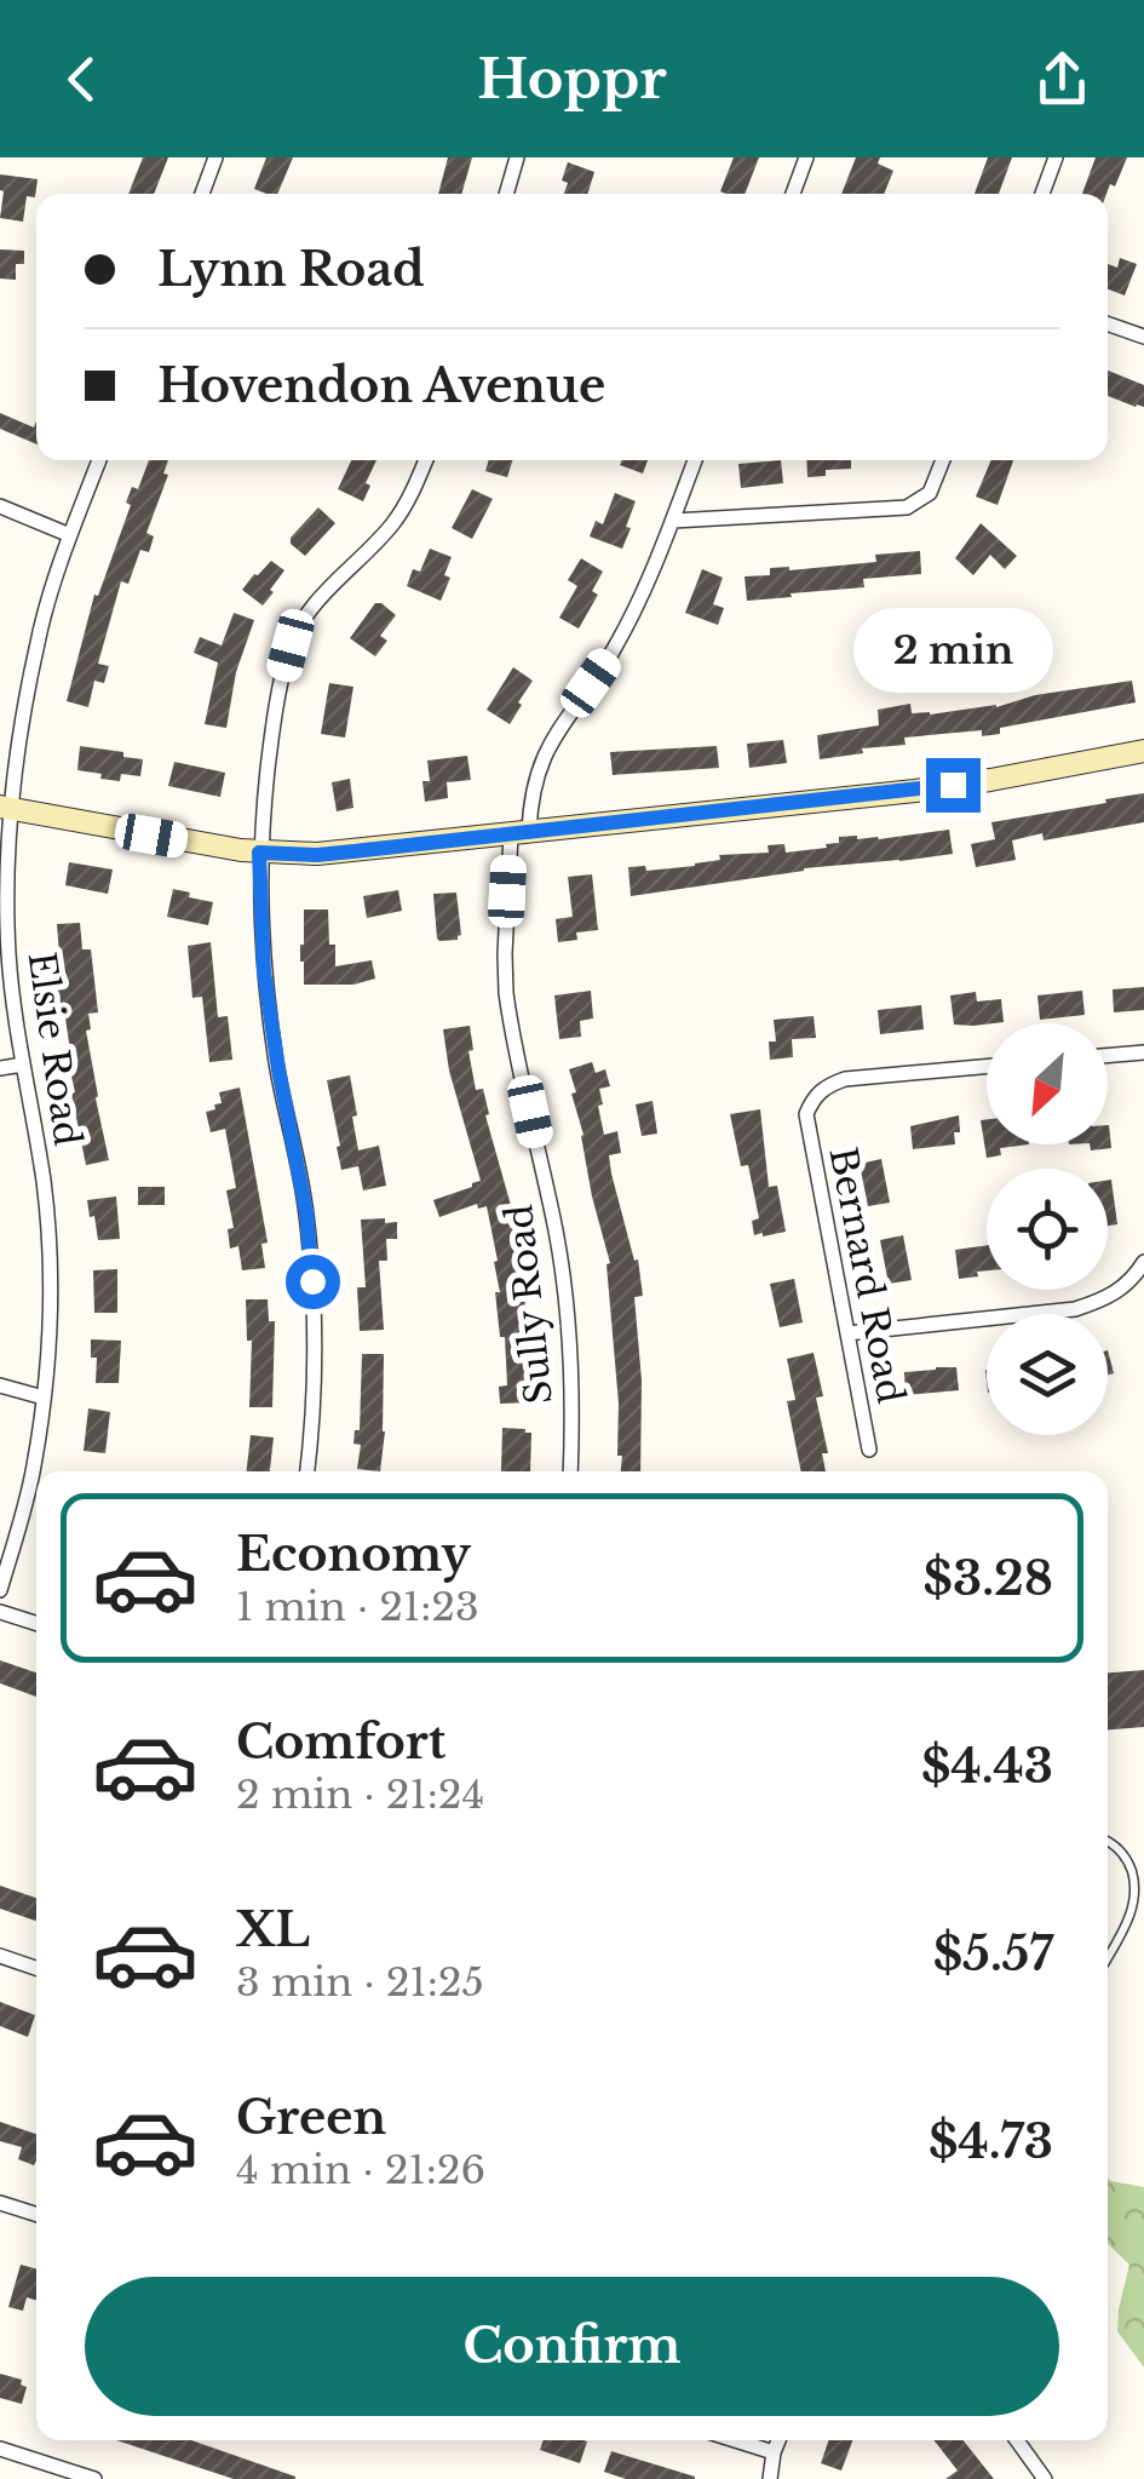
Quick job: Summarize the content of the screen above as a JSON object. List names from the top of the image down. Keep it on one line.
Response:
{"streets":{"street":["Elsie Road","Bernard Road","Sully Road"]},"north":"bottom left","page":{"header":"Hoppr","banner":["Lynn Road","Hovendon Avenue"],"bubble":"2 min","list":[{"name":"Economy","note":"1 min · 21:23","value":"$3.28"},{"name":"Comfort","note":"2 min · 21:24","value":"$4.43"},{"name":"XL","note":"3 min · 21:25","value":"$5.57"},{"name":"Green","note":"4 min · 21:26","value":"$4.73"}],"buttons":"Confirm"}}
